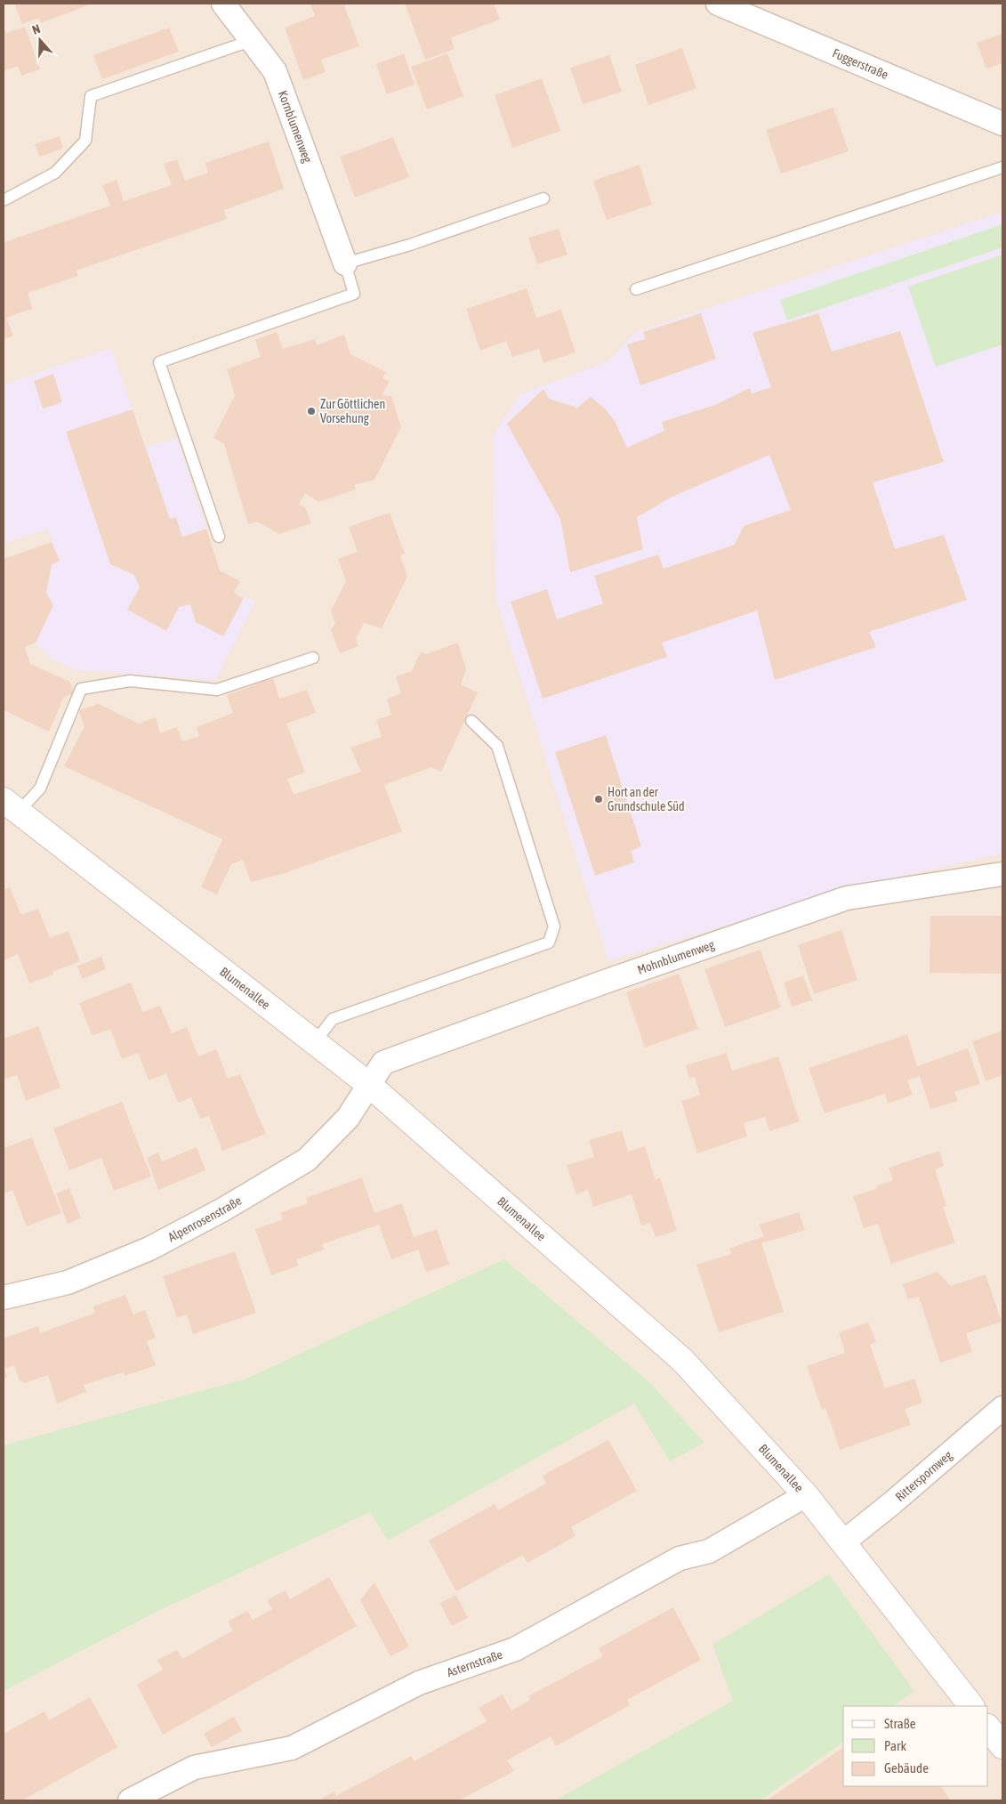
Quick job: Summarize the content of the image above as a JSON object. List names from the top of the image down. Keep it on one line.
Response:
{"streets":{"street":["Fuggerstraße","Kornblumenweg","Mohnblumenweg","Blumenallee","Alpenrosenstraße","Ritterspornweg","Asternstraße"]},"crossings":[["Mohnblumenweg","Blumenallee"],["Mohnblumenweg","Alpenrosenstraße"],["Blumenallee","Alpenrosenstraße"],["Blumenallee","Ritterspornweg"],["Blumenallee","Asternstraße"]],"places":["Zur Göttlichen Vorsehung","Hort an der Grundschule Süd"],"legend":["Straße","Park","Gebäude"],"north":"top"}
